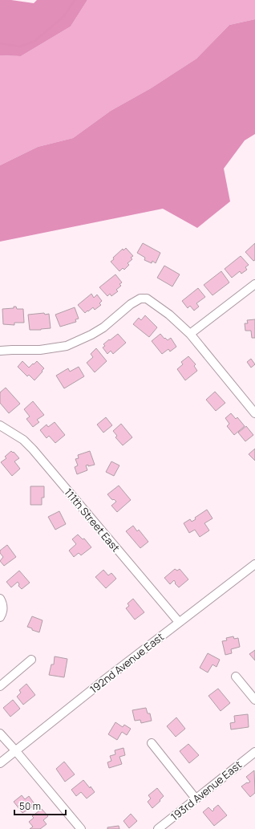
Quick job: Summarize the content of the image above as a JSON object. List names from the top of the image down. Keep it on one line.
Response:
{"streets":{"street":["111th Street East","192nd Avenue East","193rd Avenue East"]},"crossings":[["111th Street East","192nd Avenue East"]],"scale_bar":"50 m"}
